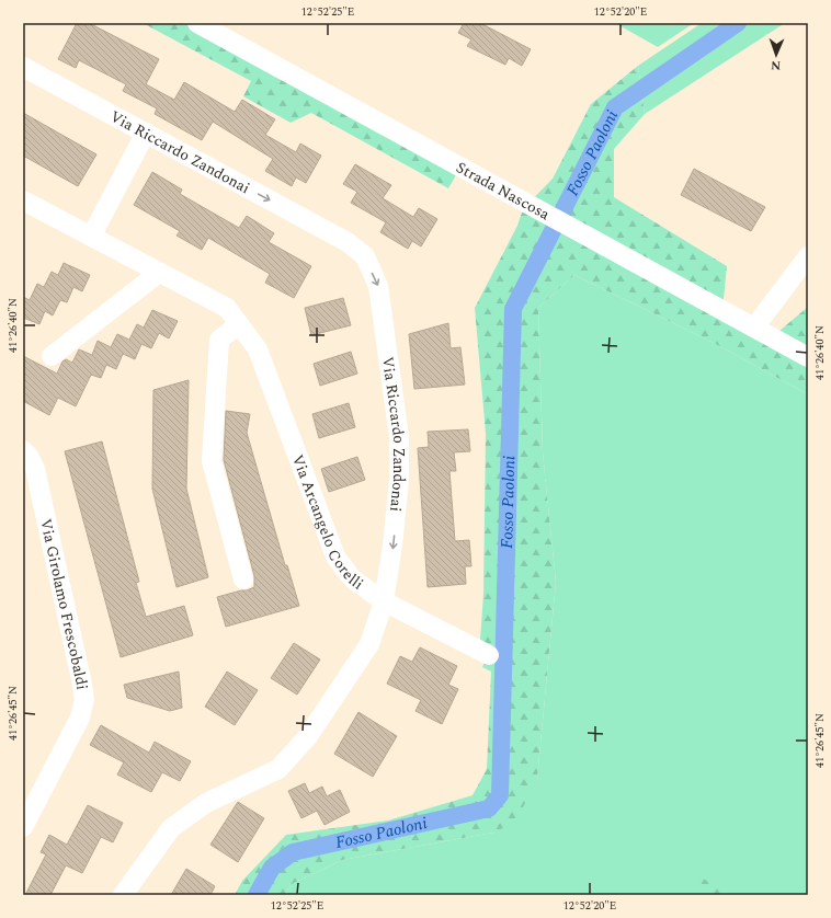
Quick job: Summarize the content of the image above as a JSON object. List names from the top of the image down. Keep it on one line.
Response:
{"streets":{"street":["Via Riccardo Zandonai","Strada Nascosa","Via Arcangelo Corelli","Via Girolamo Frescobaldi"]},"crossings":[["Via Riccardo Zandonai","Via Arcangelo Corelli"]],"one_way":["Via Riccardo Zandonai"],"water":["Fosso Paoloni"],"north":"bottom","coordinates":["12°52'25\"E","12°52'20\"E","41°26'40\"N","41°26'45\"N"]}
